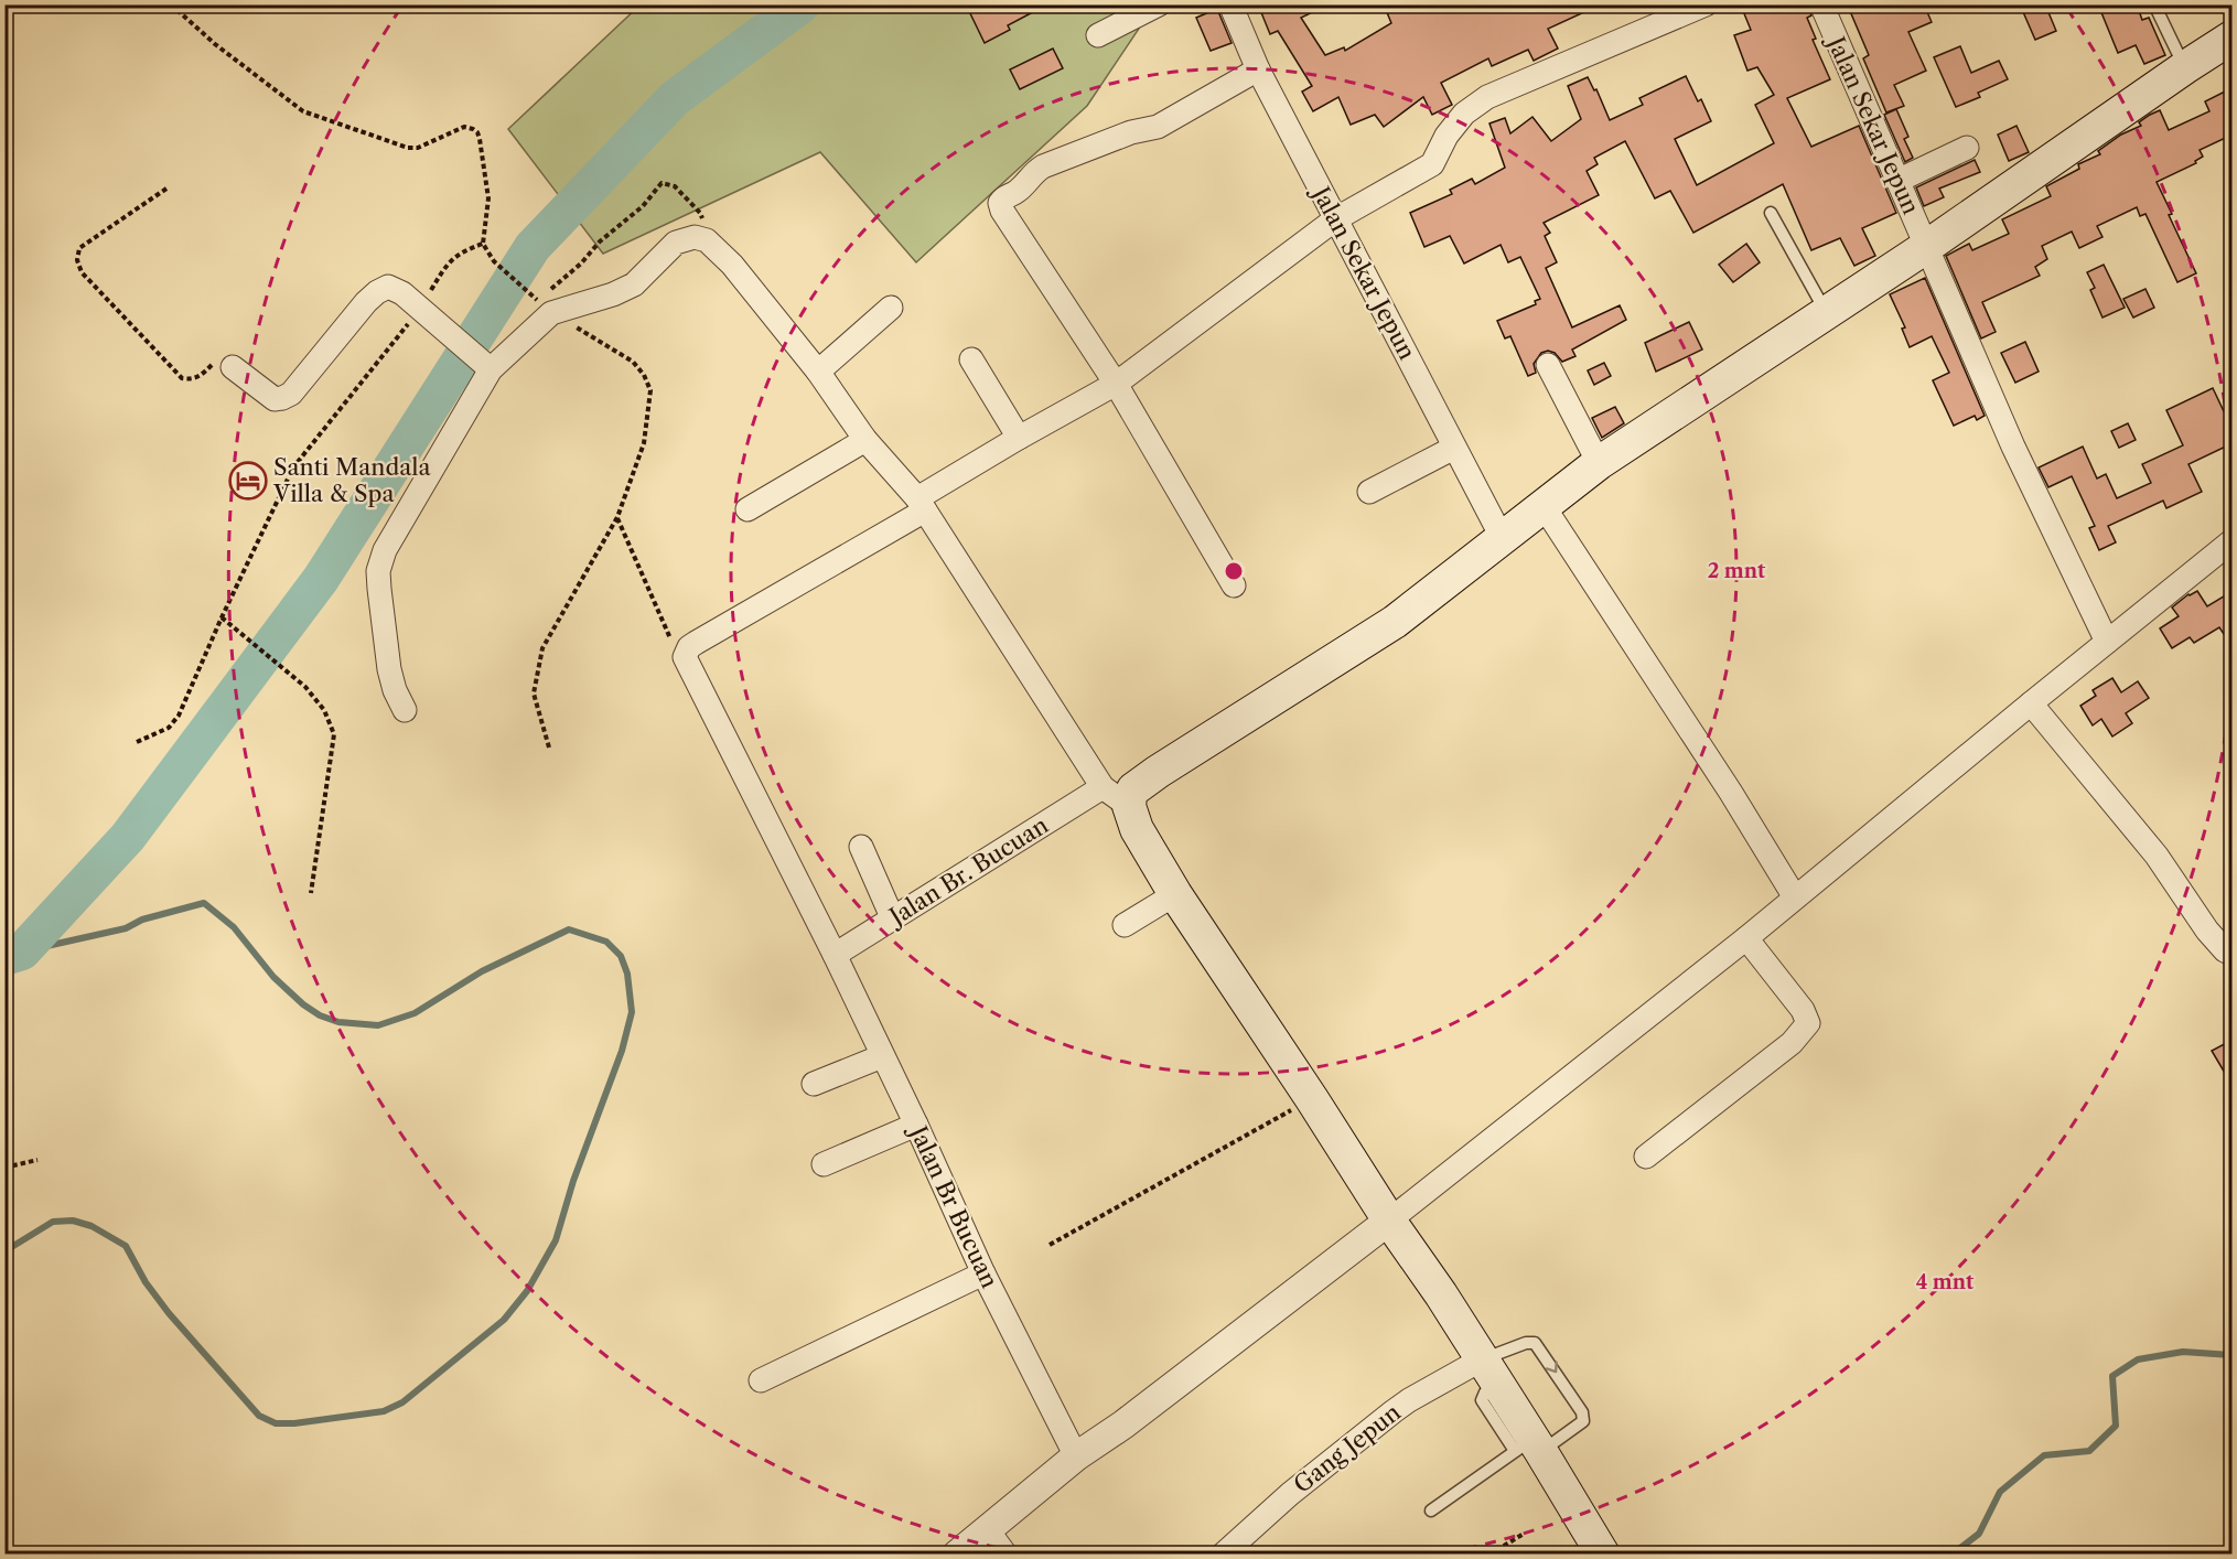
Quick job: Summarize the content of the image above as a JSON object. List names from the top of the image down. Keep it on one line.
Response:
{"streets":{"street":["Jalan Sekar Jepun","Jalan Br. Bucuan","Jalan Br Bucuan","Gang Jepun"]},"crossings":[["Jalan Br. Bucuan","Jalan Br Bucuan"]],"places":{"hotel":["Santi Mandala Villa & Spa"]},"rings":["2 mnt","4 mnt"]}
